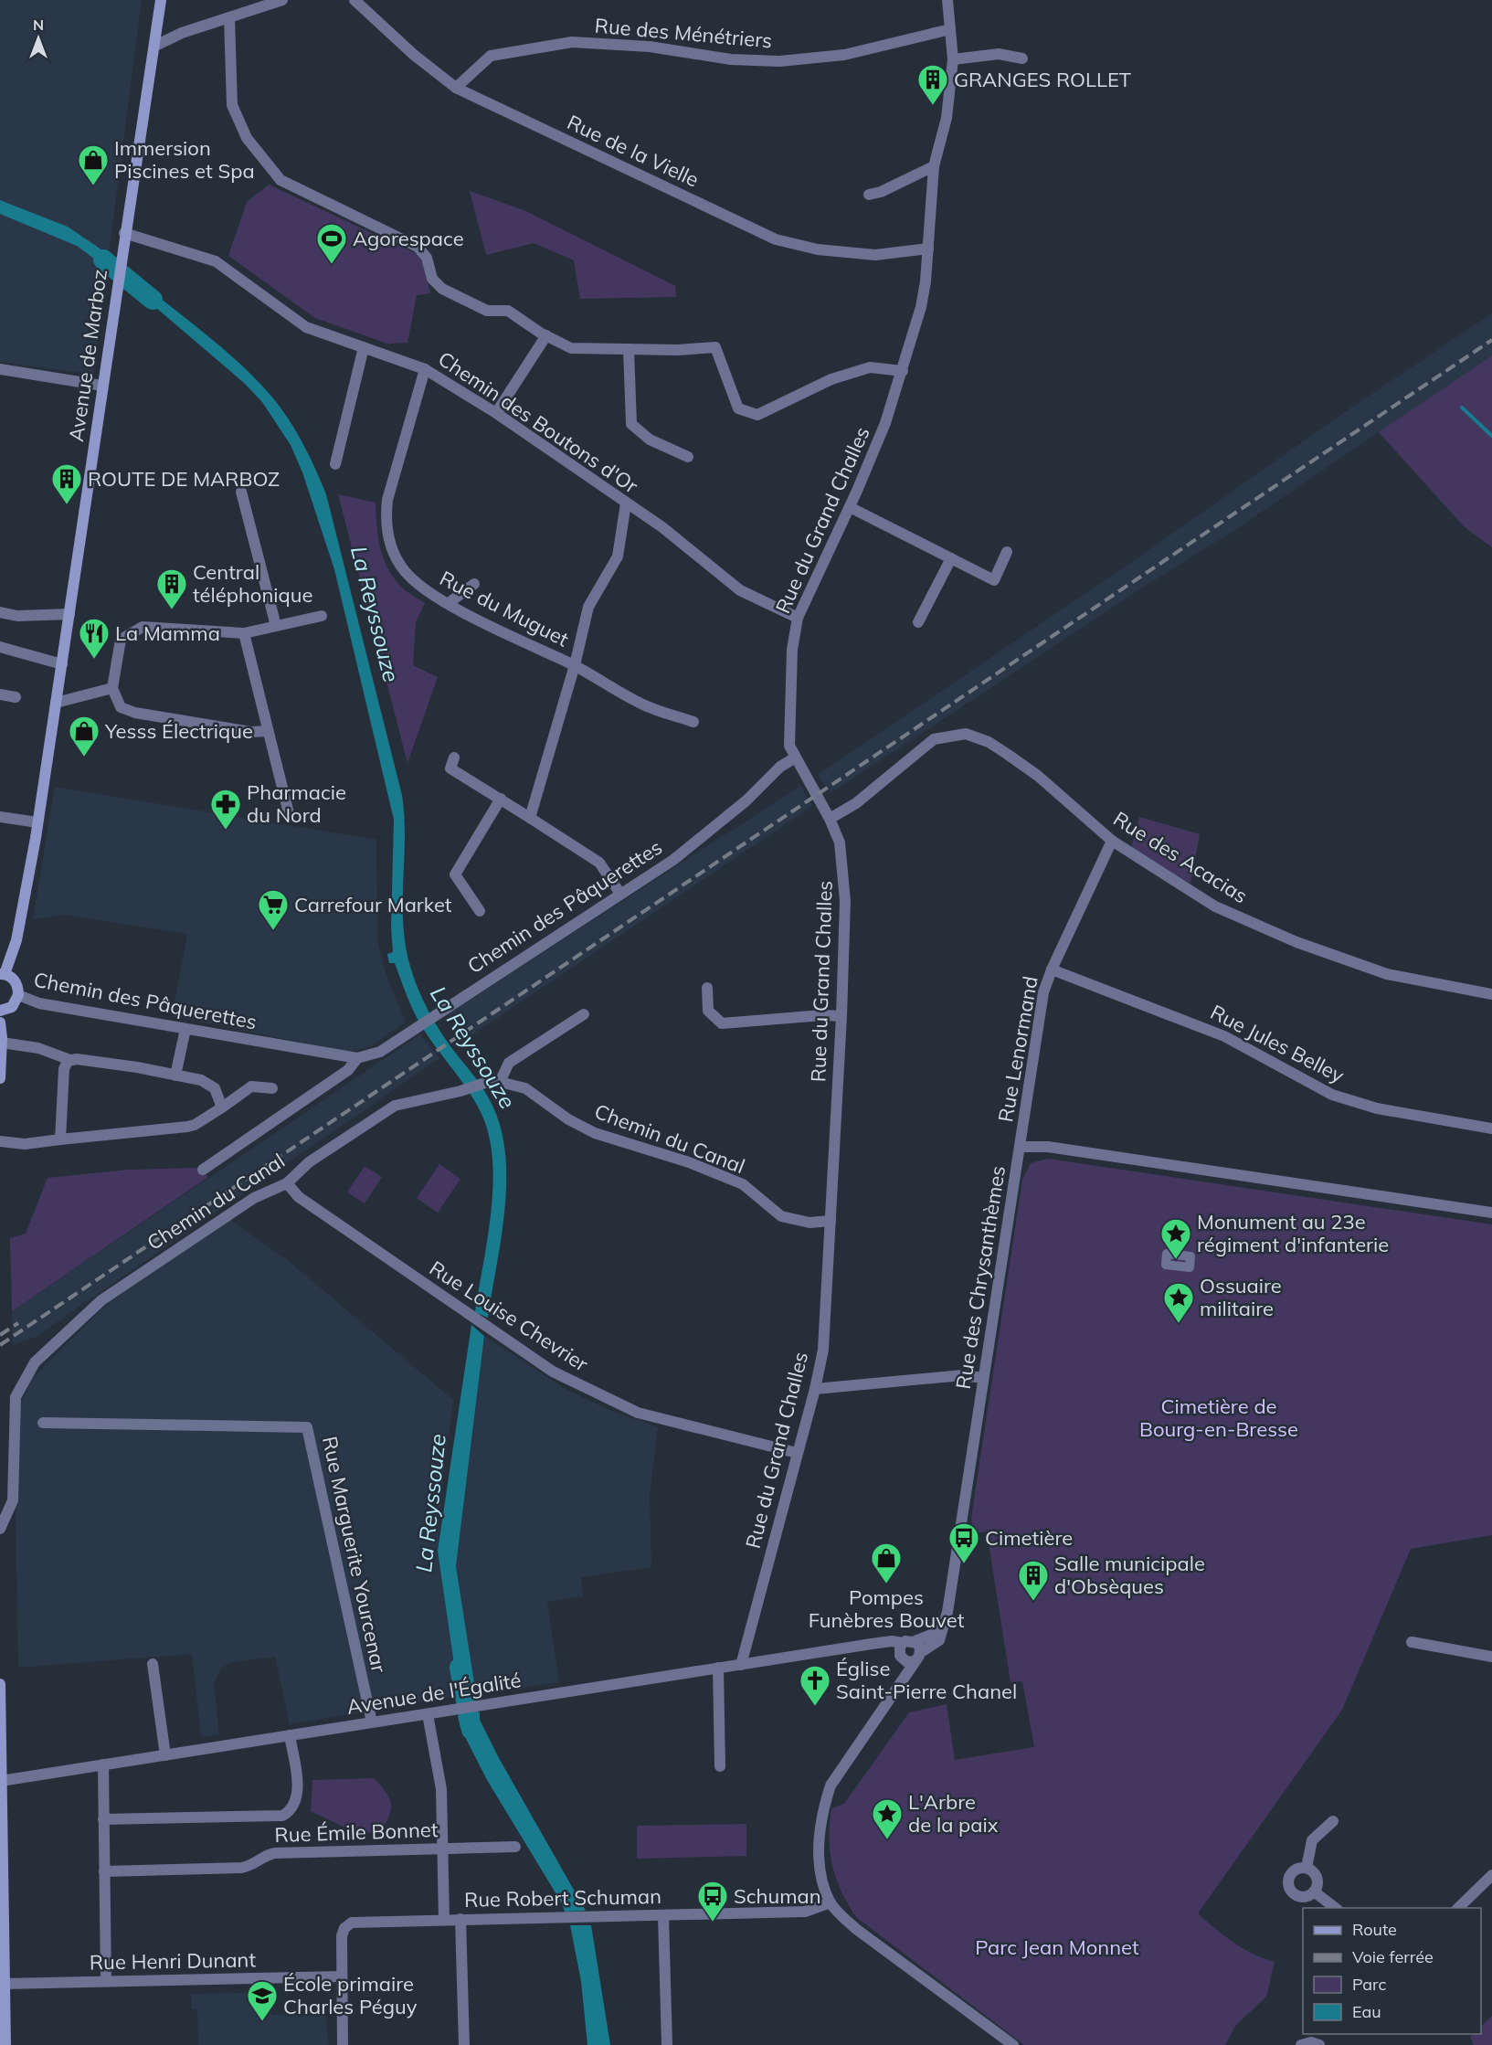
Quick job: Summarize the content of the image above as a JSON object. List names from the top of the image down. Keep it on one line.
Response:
{"streets":{"main road":["Avenue de Marboz"],"street":["Rue des Ménétriers","Rue de la Vielle","Chemin des Boutons d'Or","Rue du Grand Challes","Rue du Muguet","Rue des Acacias","Chemin des Pâquerettes","Rue Jules Belley","Rue Lenormand","Chemin du Canal","Rue des Chrysanthèmes","Rue Louise Chevrier","Rue Marguerite Yourcenar","Avenue de l'Égalité","Rue Émile Bonnet","Rue Robert Schuman","Rue Henri Dunant"]},"crossings":[["Rue des Ménétriers","Rue de la Vielle"],["Rue des Ménétriers","Rue du Grand Challes"],["Rue de la Vielle","Rue du Grand Challes"],["Avenue de Marboz","Chemin des Boutons d'Or"],["Chemin des Boutons d'Or","Rue du Grand Challes"],["Chemin des Boutons d'Or","Rue du Muguet"],["Rue du Grand Challes","Rue des Acacias"],["Rue du Grand Challes","Chemin des Pâquerettes"],["Rue du Grand Challes","Chemin du Canal"],["Rue du Grand Challes","Rue Louise Chevrier"],["Rue du Grand Challes","Avenue de l'Égalité"],["Rue des Acacias","Rue Lenormand"],["Rue Jules Belley","Rue Lenormand"],["Rue Lenormand","Rue des Chrysanthèmes"],["Chemin du Canal","Rue Louise Chevrier"],["Rue des Chrysanthèmes","Avenue de l'Égalité"],["Rue Marguerite Yourcenar","Avenue de l'Égalité"],["Rue Robert Schuman","Rue Henri Dunant"]],"water":["La Reyssouze"],"parks":["Cimetière de Bourg-en-Bresse","Parc Jean Monnet"],"places":{"building":["GRANGES ROLLET","ROUTE DE MARBOZ","Central téléphonique","Salle municipale d'Obsèques"],"shop":["Immersion Piscines et Spa","Yesss Électrique","Pompes Funèbres Bouvet"],"sports":["Agorespace"],"restaurant":["La Mamma"],"pharmacy":["Pharmacie du Nord"],"supermarket":["Carrefour Market"],"place":["Monument au 23e régiment d'infanterie","Ossuaire militaire","L'Arbre de la paix"],"bus stop":["Cimetière","Schuman"],"church":["Église Saint-Pierre Chanel"],"school or university":["École primaire Charles Péguy"]},"legend":["Route","Voie ferrée","Parc","Eau"],"north":"top"}
